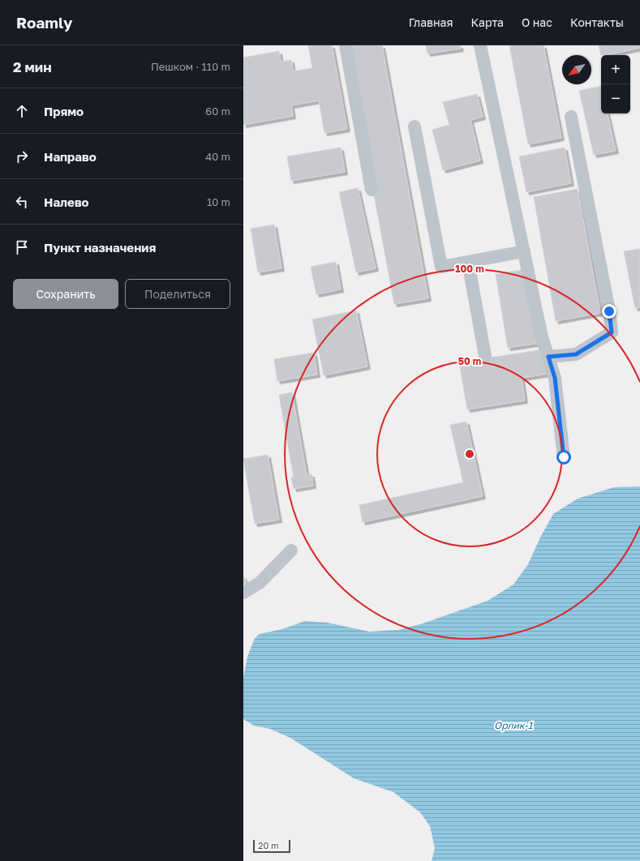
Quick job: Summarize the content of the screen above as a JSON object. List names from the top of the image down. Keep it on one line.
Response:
{"water":["Орлик-1"],"scale_bar":"20 m","north":"bottom left","page":{"header":"Roamly","nav":["Главная","Карта","О нас","Контакты"],"heading":["2 мин","Пешком · 110 m"],"map_buttons":["+","−"],"list":[["Прямо","60 m"],["Направо","40 m"],["Налево","10 m"],"Пункт назначения"],"buttons":["Сохранить","Поделиться"],"scale":"20 m"},"rings":["100 m","50 m"]}
